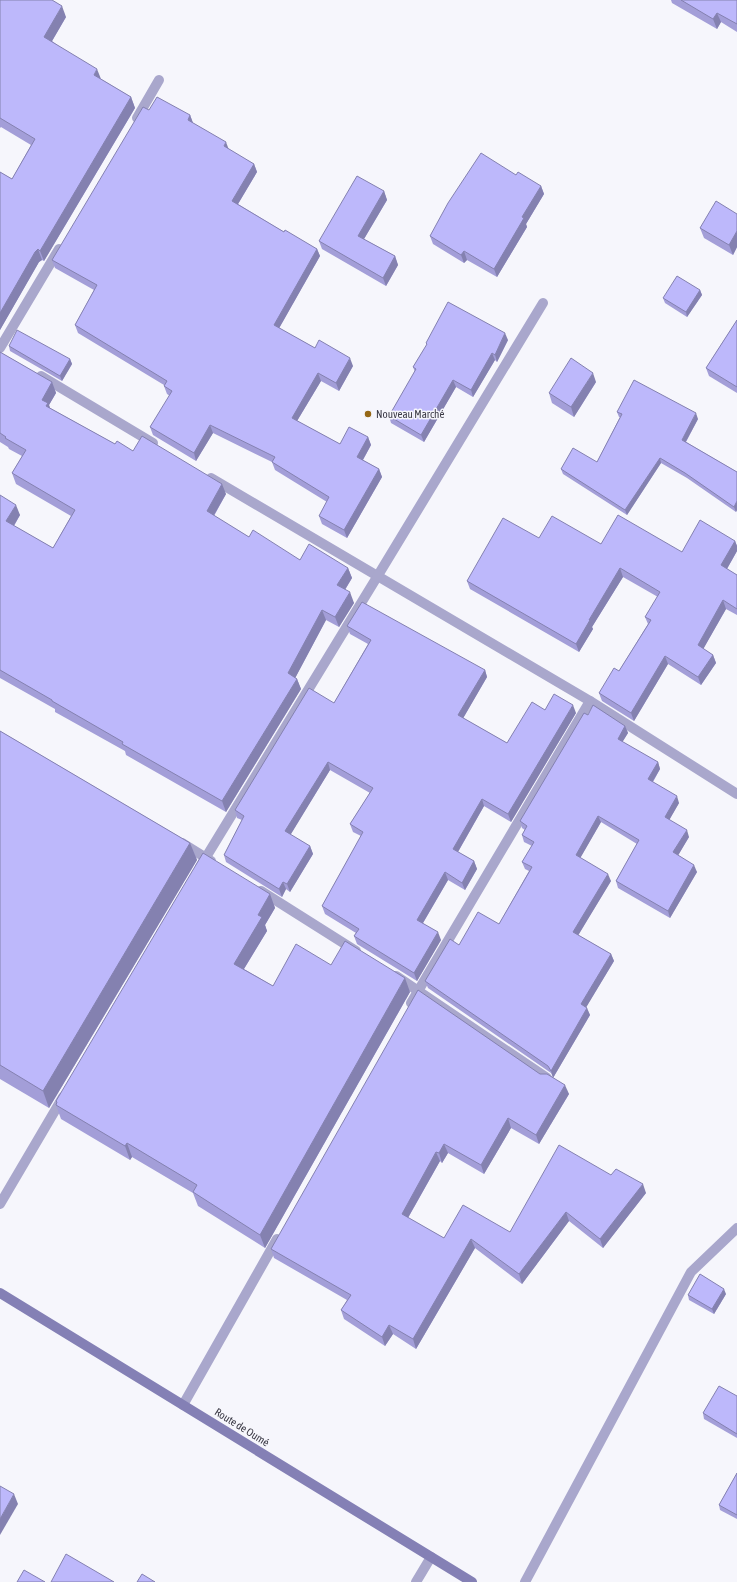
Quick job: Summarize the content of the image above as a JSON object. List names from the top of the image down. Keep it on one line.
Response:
{"streets":{"street":["Route de Oumé"]},"places":["Nouveau Marché"]}
